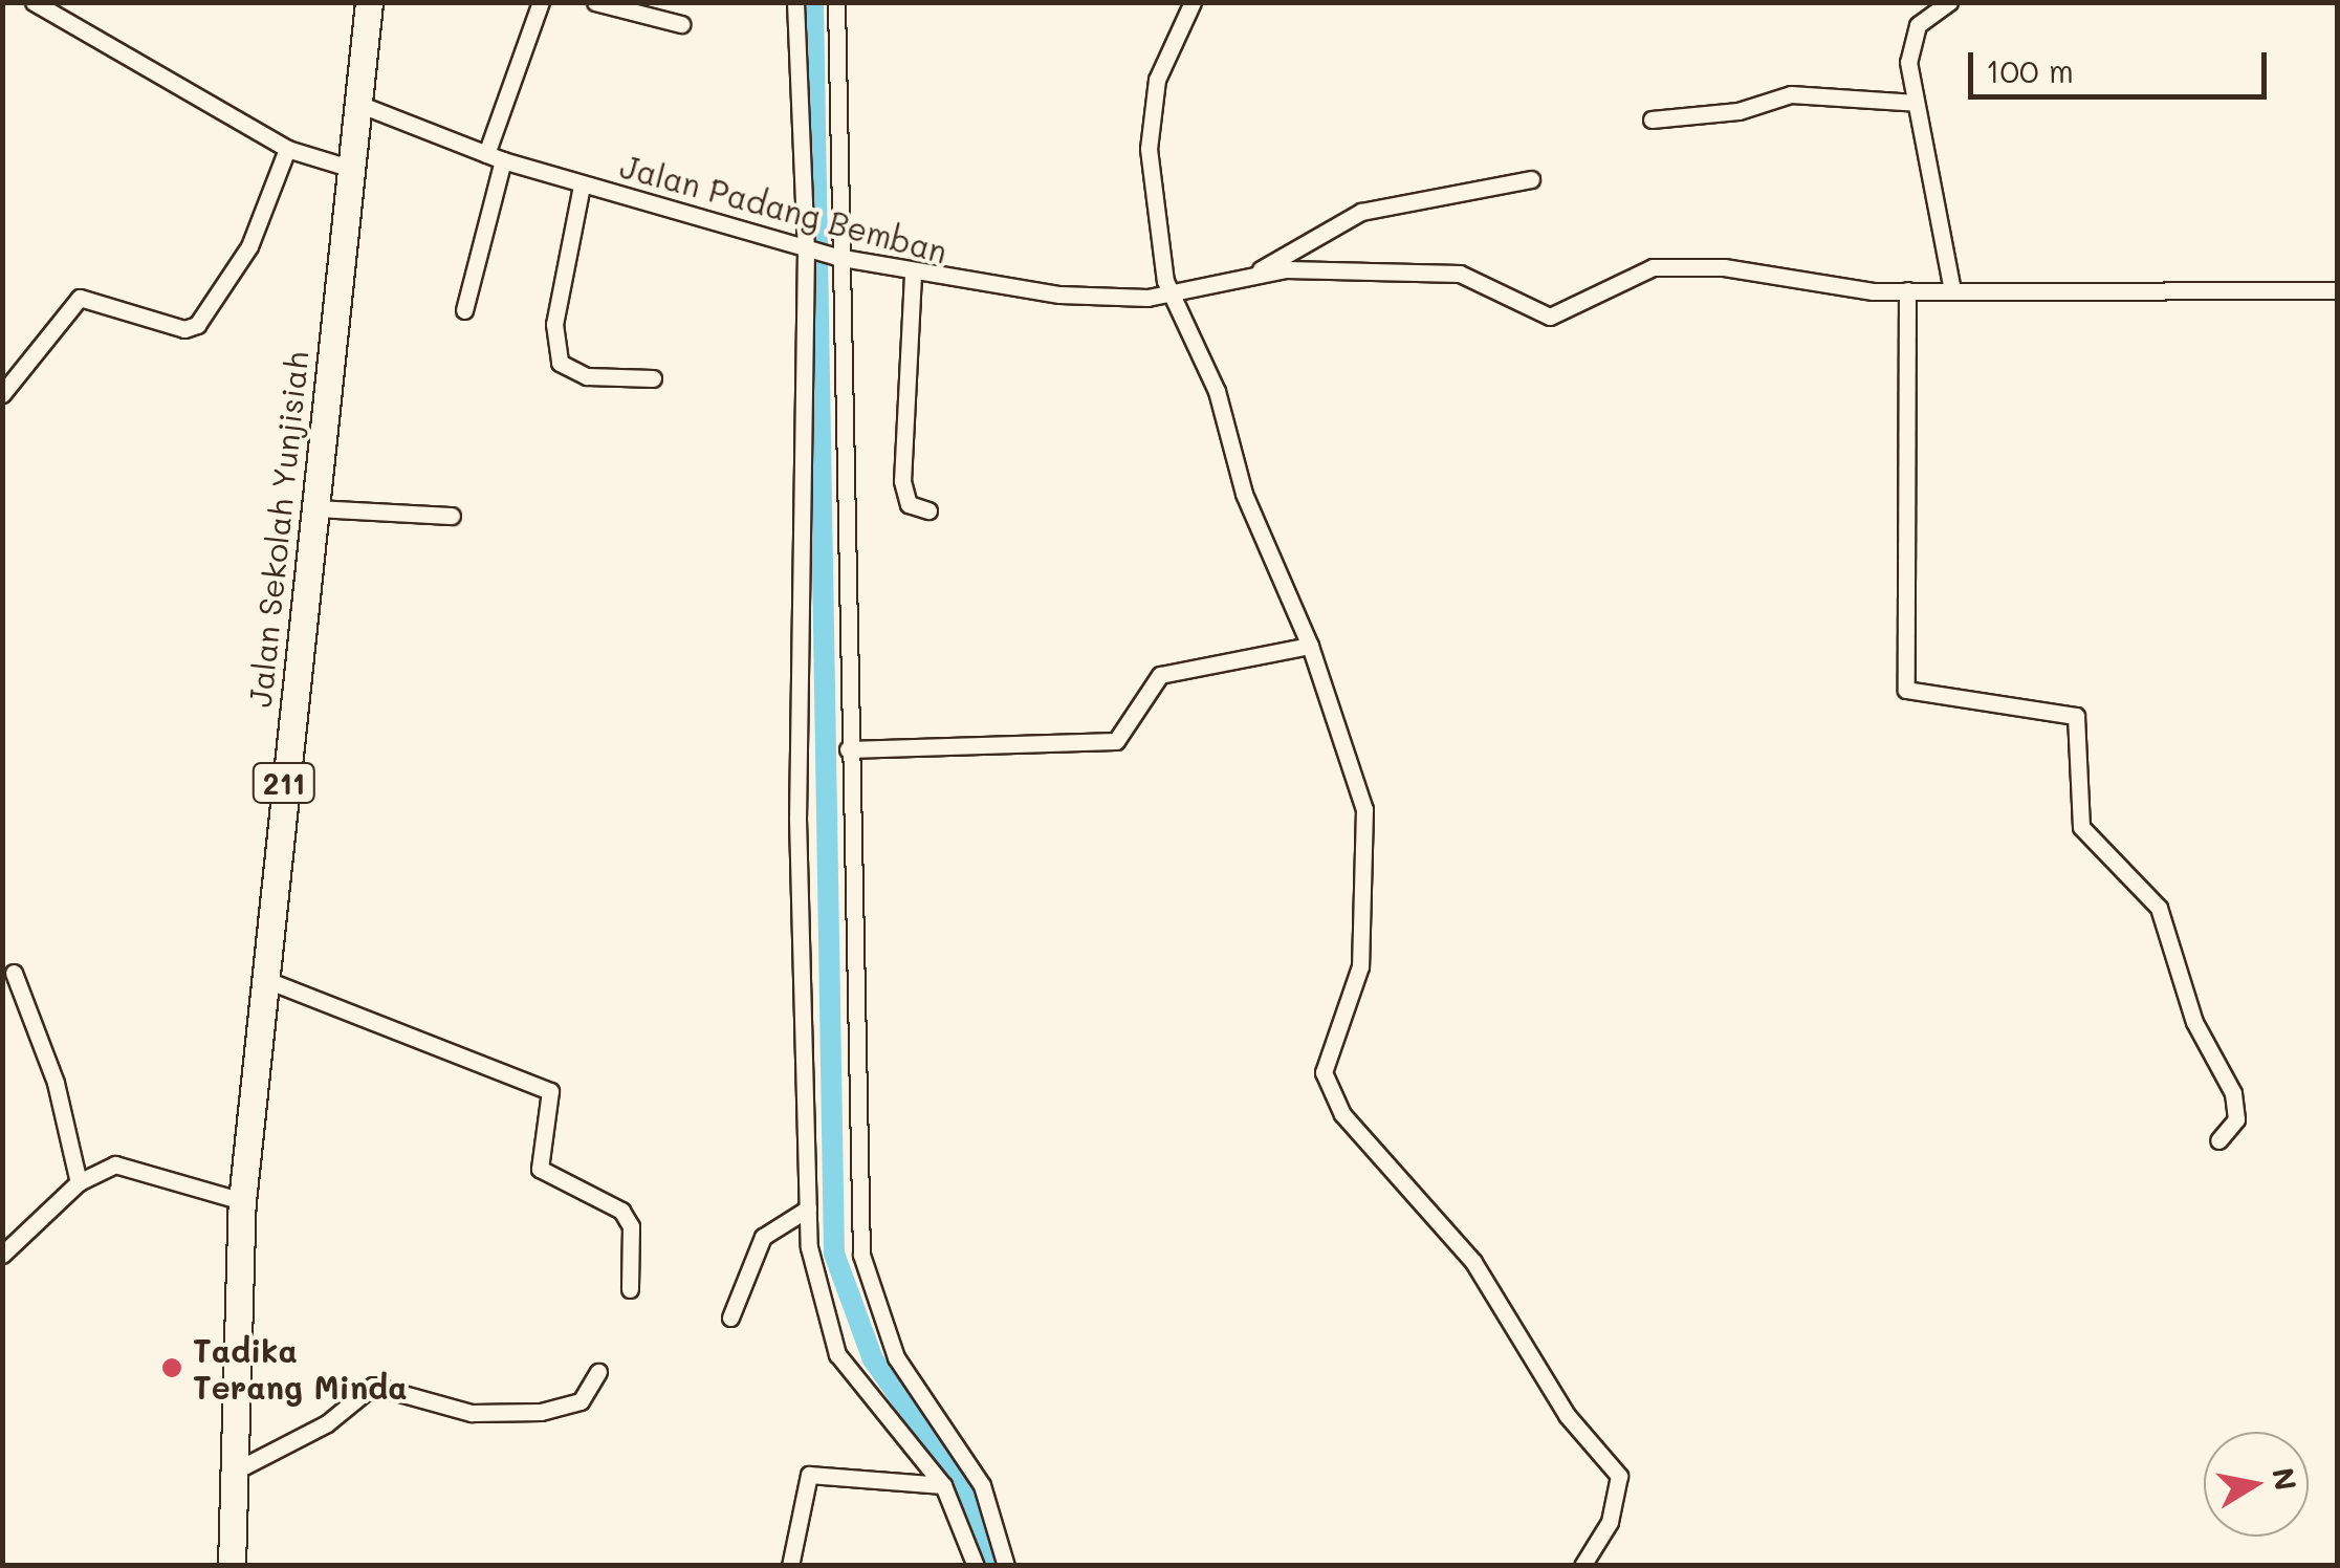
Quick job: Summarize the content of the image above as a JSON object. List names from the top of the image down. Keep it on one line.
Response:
{"streets":{"main road":["Jalan Sekolah Yunjisiah","211"],"street":["Jalan Padang Bemban"]},"crossings":[["Jalan Padang Bemban","Jalan Sekolah Yunjisiah"]],"places":["Tadika Terang Minda"],"scale_bar":"100 m","north":"right"}
